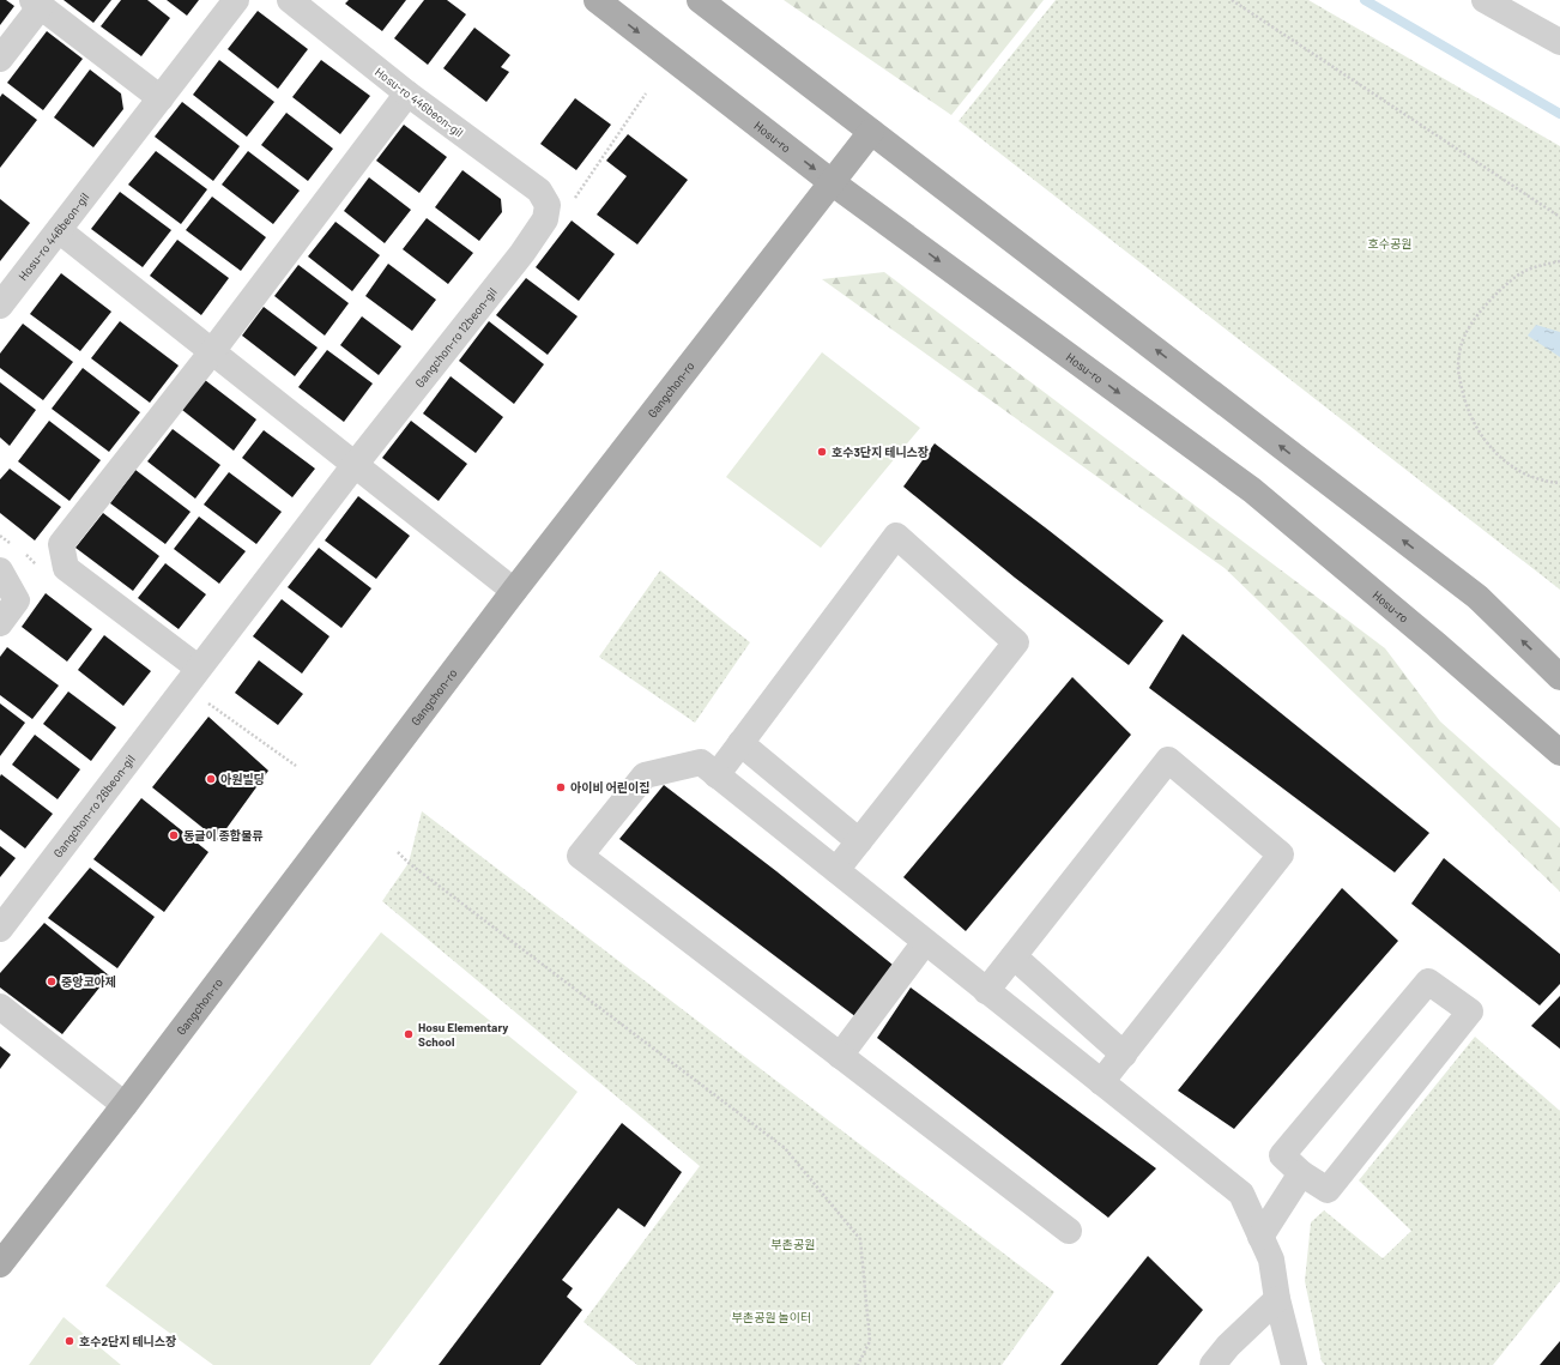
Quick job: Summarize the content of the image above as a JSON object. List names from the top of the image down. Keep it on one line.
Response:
{"streets":{"main road":["Hosu-ro","Gangchon-ro"],"street":["Hosu-ro 446beon-gil","Gangchon-ro 12beon-gil","Gangchon-ro 26beon-gil"]},"crossings":[["Hosu-ro 446beon-gil","Gangchon-ro 12beon-gil"],["Hosu-ro","Gangchon-ro"],["Gangchon-ro 12beon-gil","Gangchon-ro 26beon-gil"]],"parks":["호수공원","부촌공원","부촌공원 놀이터"],"places":["호수3단지 테니스장","아원빌딩","아이비 어린이집","동글이 종합물류","중앙코아제","Hosu Elementary School","호수2단지 테니스장"]}
